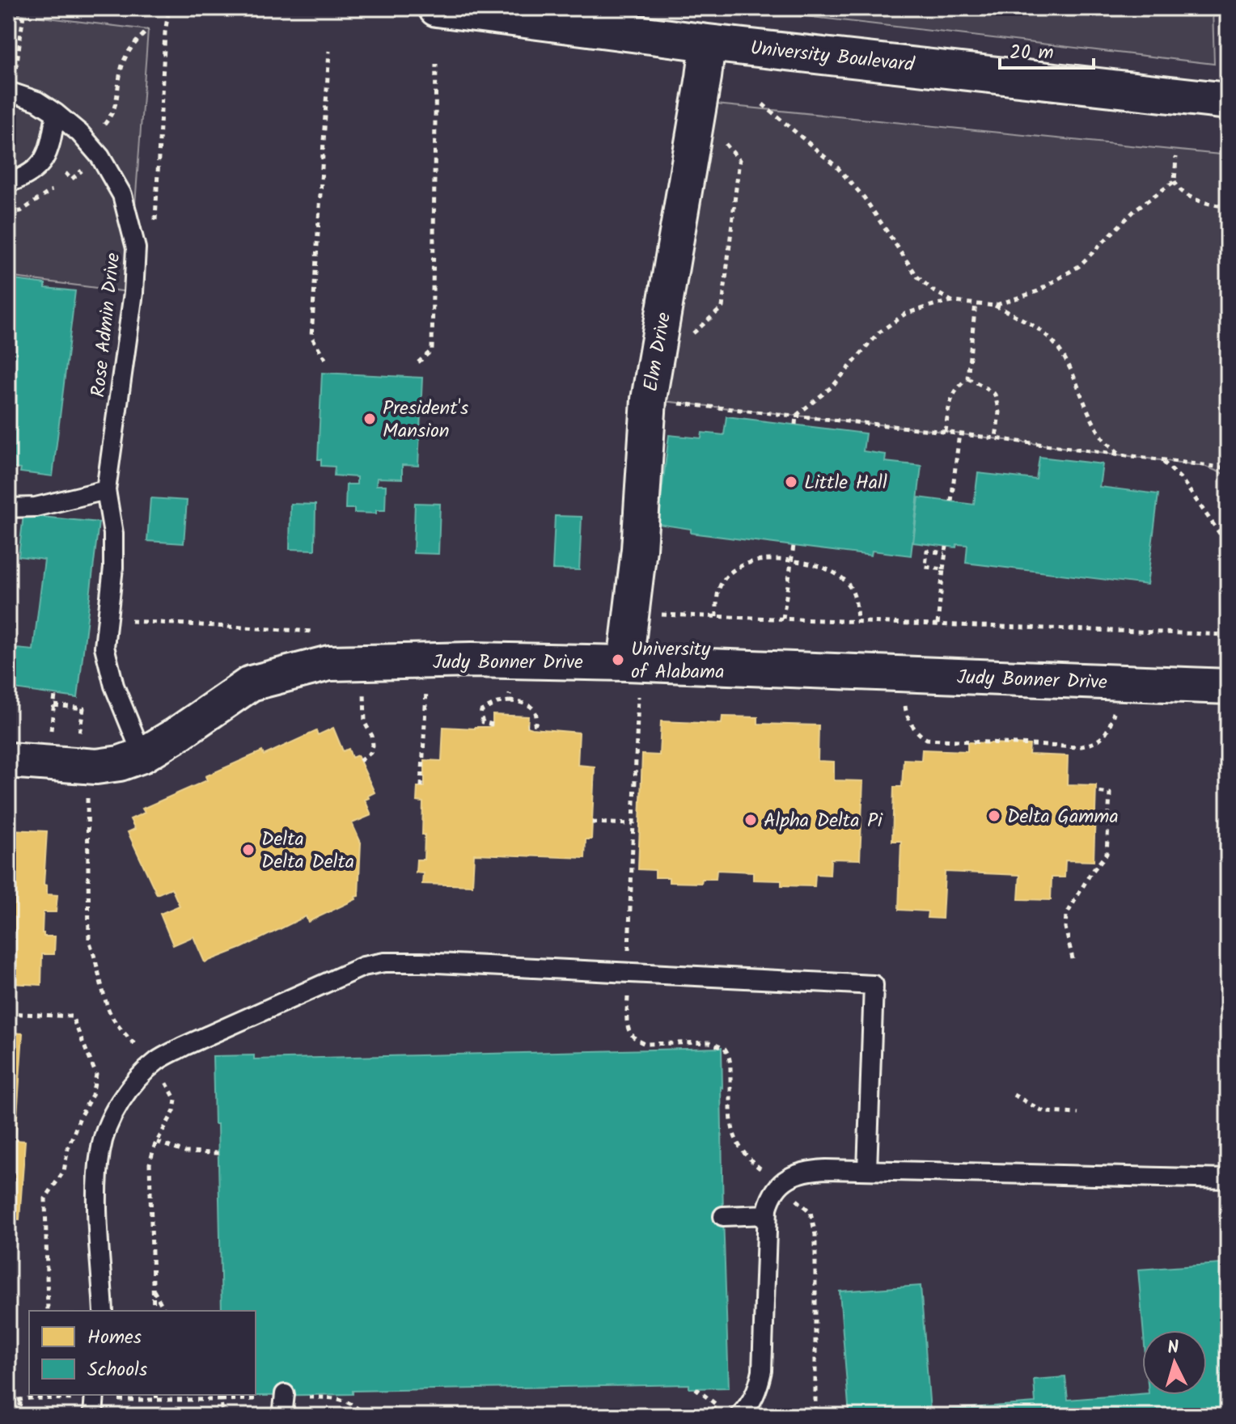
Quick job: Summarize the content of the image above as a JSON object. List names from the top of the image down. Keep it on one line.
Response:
{"streets":{"main road":["University Boulevard"],"street":["Elm Drive","Judy Bonner Drive"],"lane":["Rose Admin Drive"]},"crossings":[["University Boulevard","Elm Drive"],["Rose Admin Drive","Judy Bonner Drive"],["Elm Drive","Judy Bonner Drive"]],"places":["President's Mansion","Little Hall","University of Alabama","Delta Gamma","Alpha Delta Pi","Delta Delta Delta"],"legend":["Homes","Schools"],"scale_bar":"20 m","north":"top"}
